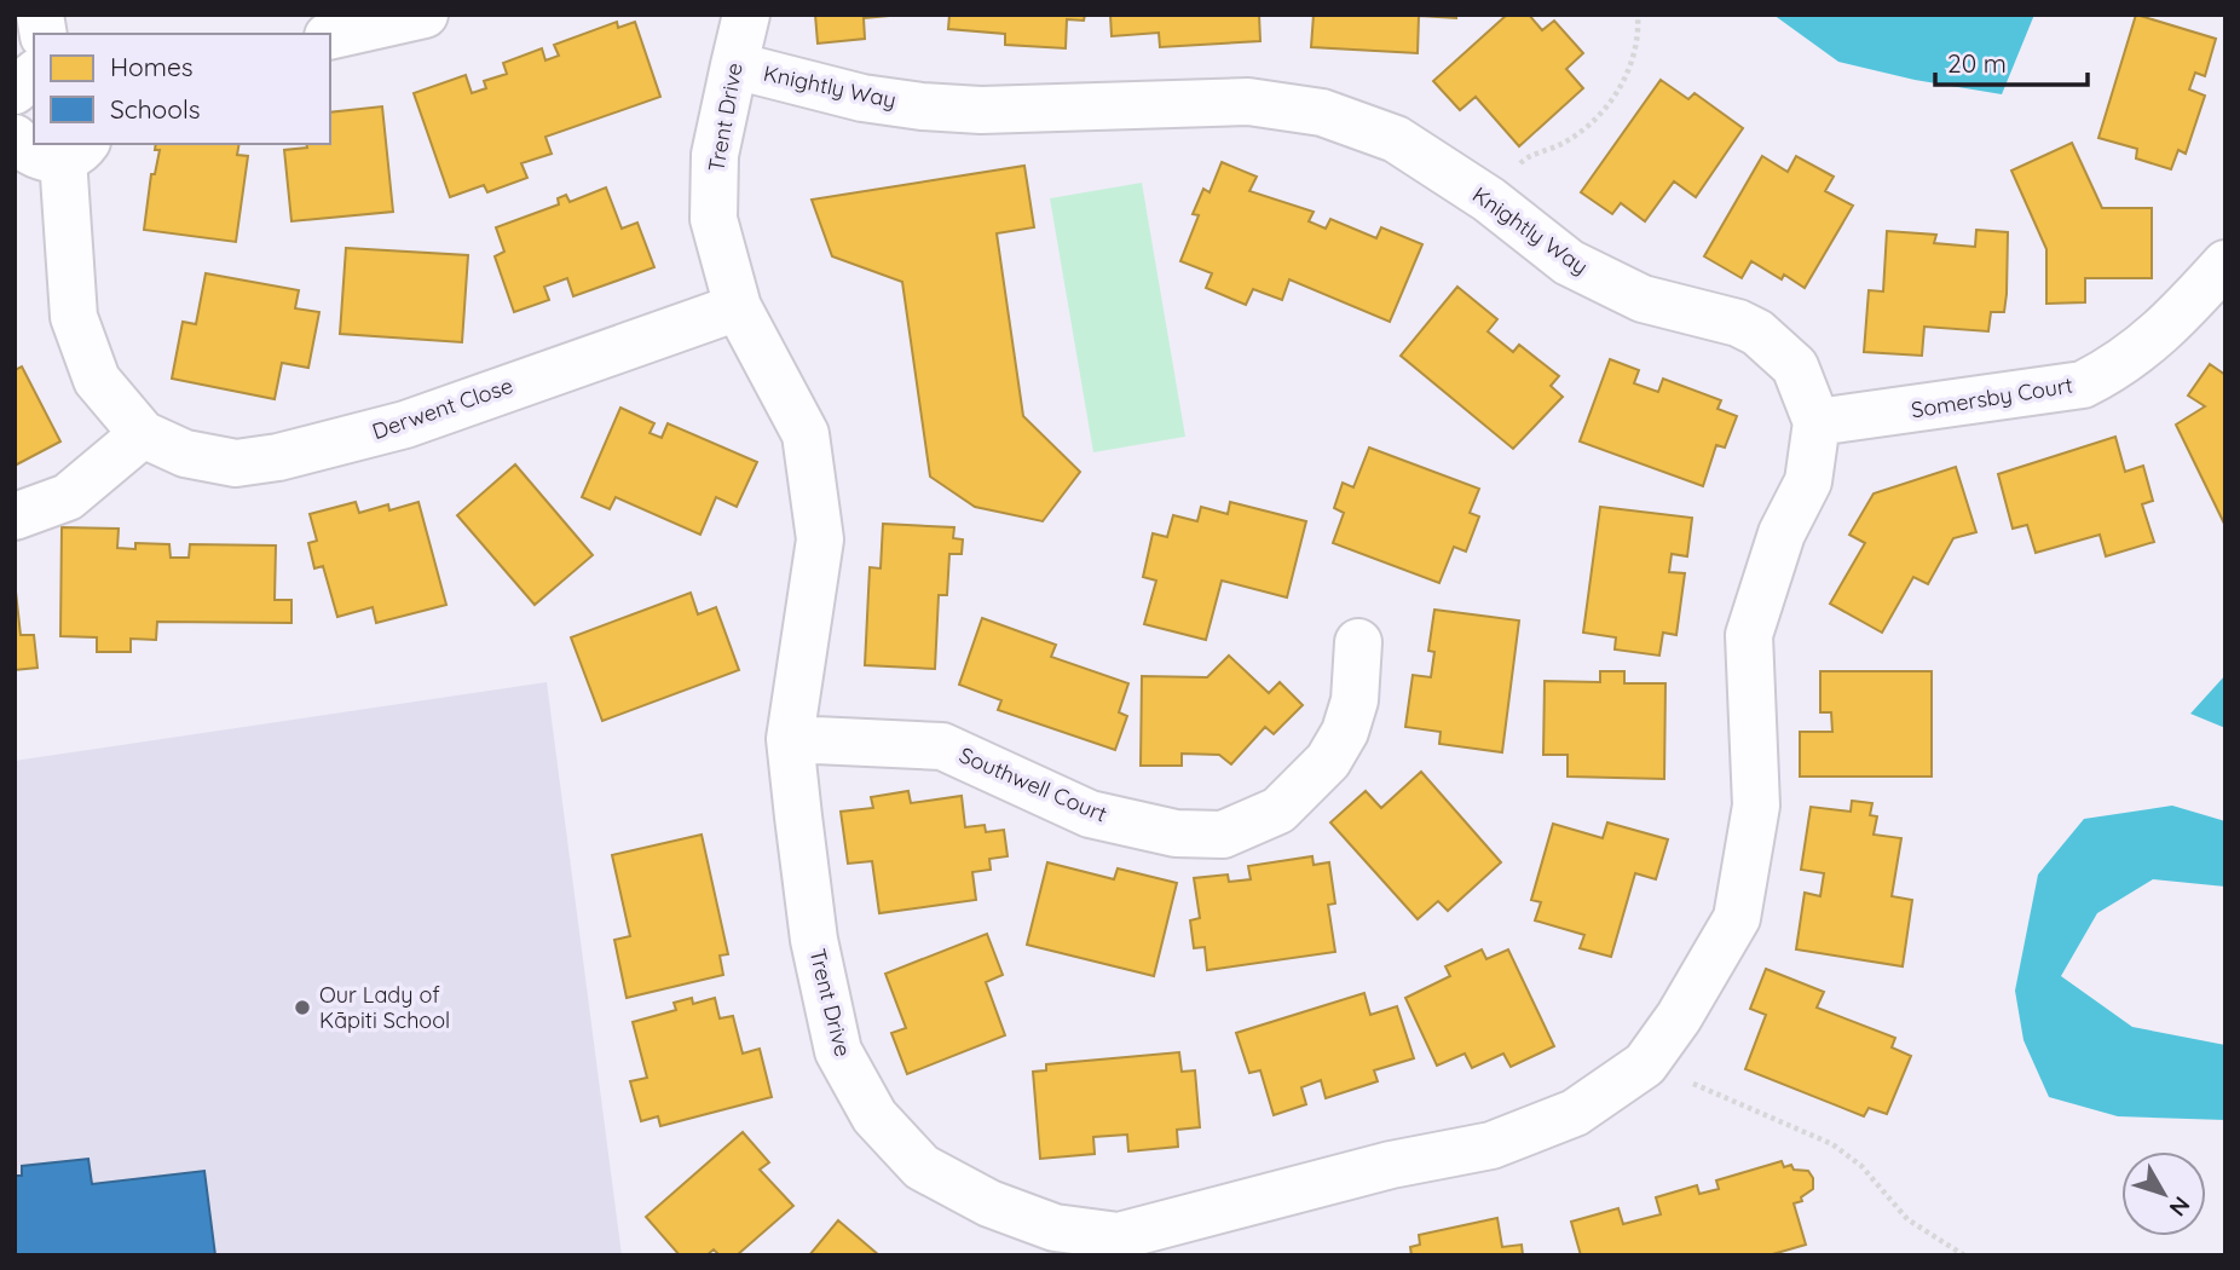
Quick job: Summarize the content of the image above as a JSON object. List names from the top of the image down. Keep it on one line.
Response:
{"streets":{"street":["Knightly Way","Trent Drive","Somersby Court","Derwent Close","Southwell Court"]},"crossings":[["Knightly Way","Trent Drive"],["Knightly Way","Somersby Court"],["Trent Drive","Derwent Close"],["Trent Drive","Southwell Court"]],"places":["Our Lady of Kāpiti School"],"legend":["Homes","Schools"],"scale_bar":"20 m","north":"bottom right"}
